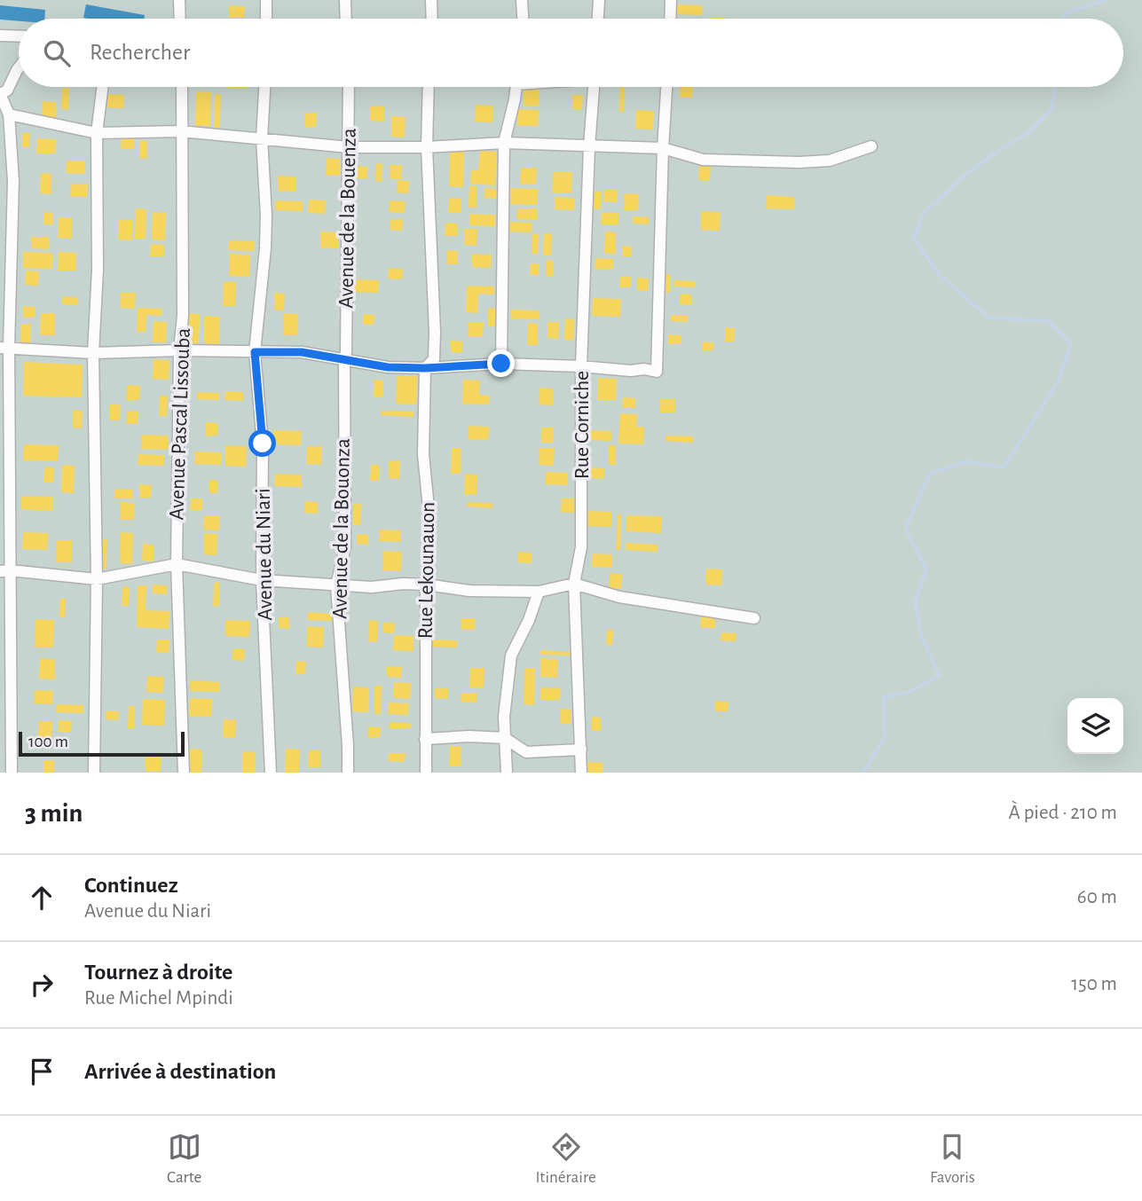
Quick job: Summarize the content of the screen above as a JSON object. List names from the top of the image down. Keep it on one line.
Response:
{"streets":{"street":["Avenue de la Bouenza","Avenue Pascal Lissouba","Rue Corniche","Avenue de la Bouonza","Avenue du Niari","Rue Lekounauon"]},"crossings":[["Avenue de la Bouenza","Avenue de la Bouonza"]],"scale_bar":"100 m","page":{"search":"Rechercher","scale":"100 m","heading":["3 min","À pied · 210 m"],"list":[["Continuez","Avenue du Niari","60 m"],["Tournez à droite","Rue Michel Mpindi","150 m"],"Arrivée à destination"],"nav":["Carte","Itinéraire","Favoris"]}}
